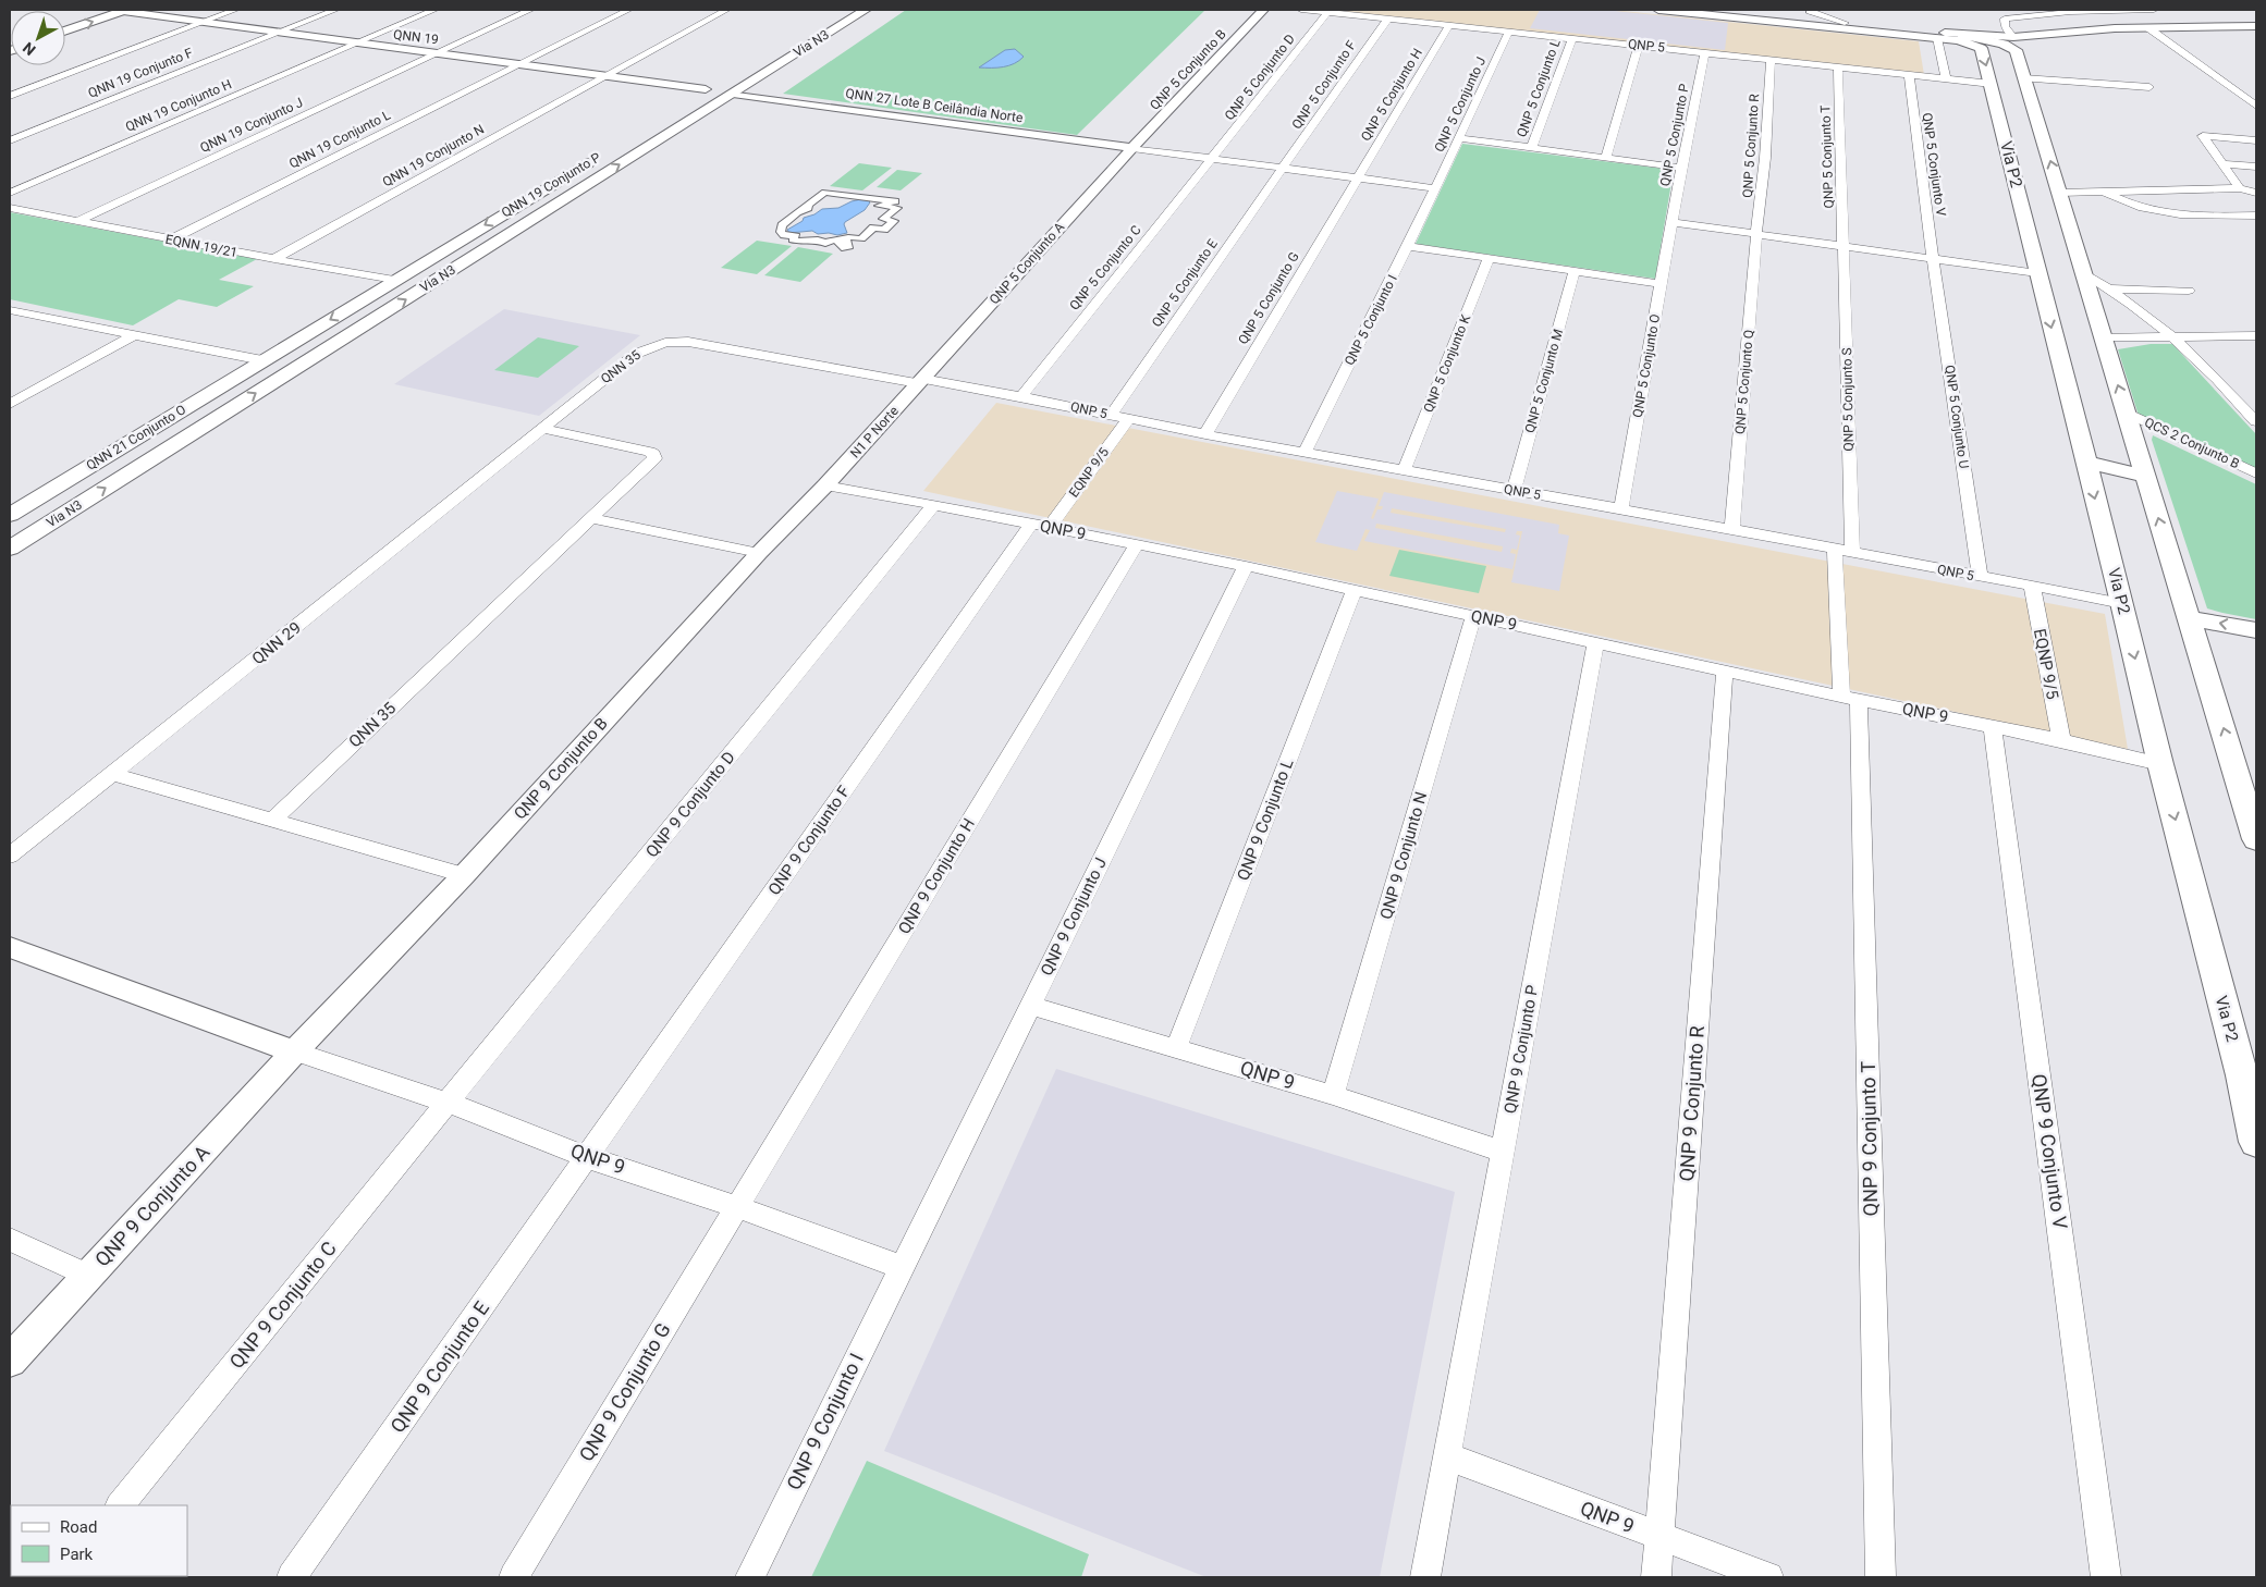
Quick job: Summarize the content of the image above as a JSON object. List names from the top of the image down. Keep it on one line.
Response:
{"streets":{"main road":["Via N3","Via P2","QNN 19 Conjunto P","QNN 21 Conjunto O"],"street":["QNN 19","QNP 5","QNP 5 Conjunto B","QNN 19 Conjunto F","QNP 5 Conjunto D","QNP 5 Conjunto F","QNP 5 Conjunto L","QNP 5 Conjunto H","QNP 5 Conjunto J","QNN 19 Conjunto H","QNN 27 Lote B Ceilândia Norte","QNN 19 Conjunto J","QNP 5 Conjunto P","QNN 19 Conjunto L","QNP 5 Conjunto R","QNN 19 Conjunto N","QNP 5 Conjunto T","QNP 5 Conjunto V","EQNN 19/21","QNP 5 Conjunto A","QNP 5 Conjunto C","QNP 5 Conjunto E","QNP 5 Conjunto G","QNP 5 Conjunto I","QNP 5 Conjunto K","QNP 5 Conjunto O","QNN 35","QNP 5 Conjunto M","QNP 5 Conjunto Q","QNP 5 Conjunto S","QNP 5 Conjunto U","N1 P Norte","QCS 2 Conjunto B","EQNP 9/5","QNP 9","QNN 29","QNP 9 Conjunto B","QNP 9 Conjunto D","QNP 9 Conjunto L","QNP 9 Conjunto F","QNP 9 Conjunto N","QNP 9 Conjunto H","QNP 9 Conjunto J","QNP 9 Conjunto P","QNP 9 Conjunto R","QNP 9 Conjunto T","QNP 9 Conjunto V","QNP 9 Conjunto A","QNP 9 Conjunto C","QNP 9 Conjunto E","QNP 9 Conjunto G","QNP 9 Conjunto I"]},"crossings":[["QNN 19","QNN 19 Conjunto F"],["QNN 19","QNN 19 Conjunto H"],["QNN 19","QNN 19 Conjunto J"],["QNN 19","QNN 19 Conjunto L"],["QNN 19","QNN 19 Conjunto N"],["Via N3","QNN 27 Lote B Ceilândia Norte"],["Via N3","QNN 19 Conjunto P"],["Via N3","EQNN 19/21"],["Via N3","QNN 21 Conjunto O"],["QNP 5","QNP 5 Conjunto D"],["QNP 5","QNP 5 Conjunto F"],["QNP 5","QNP 5 Conjunto L"],["QNP 5","QNP 5 Conjunto H"],["QNP 5","QNP 5 Conjunto J"],["QNP 5","QNP 5 Conjunto P"],["QNP 5","QNP 5 Conjunto R"],["QNP 5","QNP 5 Conjunto T"],["QNP 5","QNP 5 Conjunto V"],["QNP 5","Via P2"],["QNP 5","QNP 5 Conjunto A"],["QNP 5","QNP 5 Conjunto C"],["QNP 5","QNP 5 Conjunto E"],["QNP 5","QNP 5 Conjunto G"],["QNP 5","QNP 5 Conjunto I"],["QNP 5","QNP 5 Conjunto K"],["QNP 5","QNP 5 Conjunto O"],["QNP 5","QNN 35"],["QNP 5","QNP 5 Conjunto M"],["QNP 5","QNP 5 Conjunto Q"],["QNP 5","QNP 5 Conjunto S"],["QNP 5","QNP 5 Conjunto U"],["QNP 5","N1 P Norte"],["QNP 5","EQNP 9/5"],["QNP 5 Conjunto B","QNN 27 Lote B Ceilândia Norte"],["QNP 5 Conjunto B","QNP 5 Conjunto A"],["QNP 5 Conjunto D","QNP 5 Conjunto C"],["QNP 5 Conjunto F","QNP 5 Conjunto E"],["QNP 5 Conjunto H","QNP 5 Conjunto G"],["QNP 5 Conjunto J","QNP 5 Conjunto I"],["QNN 27 Lote B Ceilândia Norte","QNP 5 Conjunto A"],["QNN 19 Conjunto J","EQNN 19/21"],["QNP 5 Conjunto P","QNP 5 Conjunto O"],["QNN 19 Conjunto L","EQNN 19/21"],["QNP 5 Conjunto R","QNP 5 Conjunto Q"],["QNN 19 Conjunto N","EQNN 19/21"],["QNP 5 Conjunto T","QNP 5 Conjunto S"],["QNP 5 Conjunto V","QNP 5 Conjunto U"],["Via P2","QNP 9"],["QNN 19 Conjunto P","EQNN 19/21"],["QNP 5 Conjunto A","QNN 35"],["QNP 5 Conjunto A","N1 P Norte"],["QNN 35","N1 P Norte"],["QNN 35","QNN 29"],["N1 P Norte","QNP 9"],["N1 P Norte","QNP 9 Conjunto B"],["EQNP 9/5","QNP 9"],["EQNP 9/5","QNP 9 Conjunto F"],["QNP 9","QNP 9 Conjunto B"],["QNP 9","QNP 9 Conjunto D"],["QNP 9","QNP 9 Conjunto L"],["QNP 9","QNP 9 Conjunto F"],["QNP 9","QNP 9 Conjunto N"],["QNP 9","QNP 9 Conjunto H"],["QNP 9","QNP 9 Conjunto J"],["QNP 9","QNP 9 Conjunto P"],["QNP 9","QNP 9 Conjunto R"],["QNP 9","QNP 9 Conjunto T"],["QNP 9","QNP 9 Conjunto V"],["QNP 9","QNP 9 Conjunto A"],["QNP 9","QNP 9 Conjunto C"],["QNP 9","QNP 9 Conjunto E"],["QNP 9","QNP 9 Conjunto G"],["QNP 9","QNP 9 Conjunto I"],["QNP 9 Conjunto B","QNP 9 Conjunto A"],["QNP 9 Conjunto D","QNP 9 Conjunto C"],["QNP 9 Conjunto F","QNP 9 Conjunto E"],["QNP 9 Conjunto H","QNP 9 Conjunto G"],["QNP 9 Conjunto J","QNP 9 Conjunto I"]],"one_way":["QNN 19 Conjunto P"],"legend":["Road","Park"],"north":"bottom left"}
